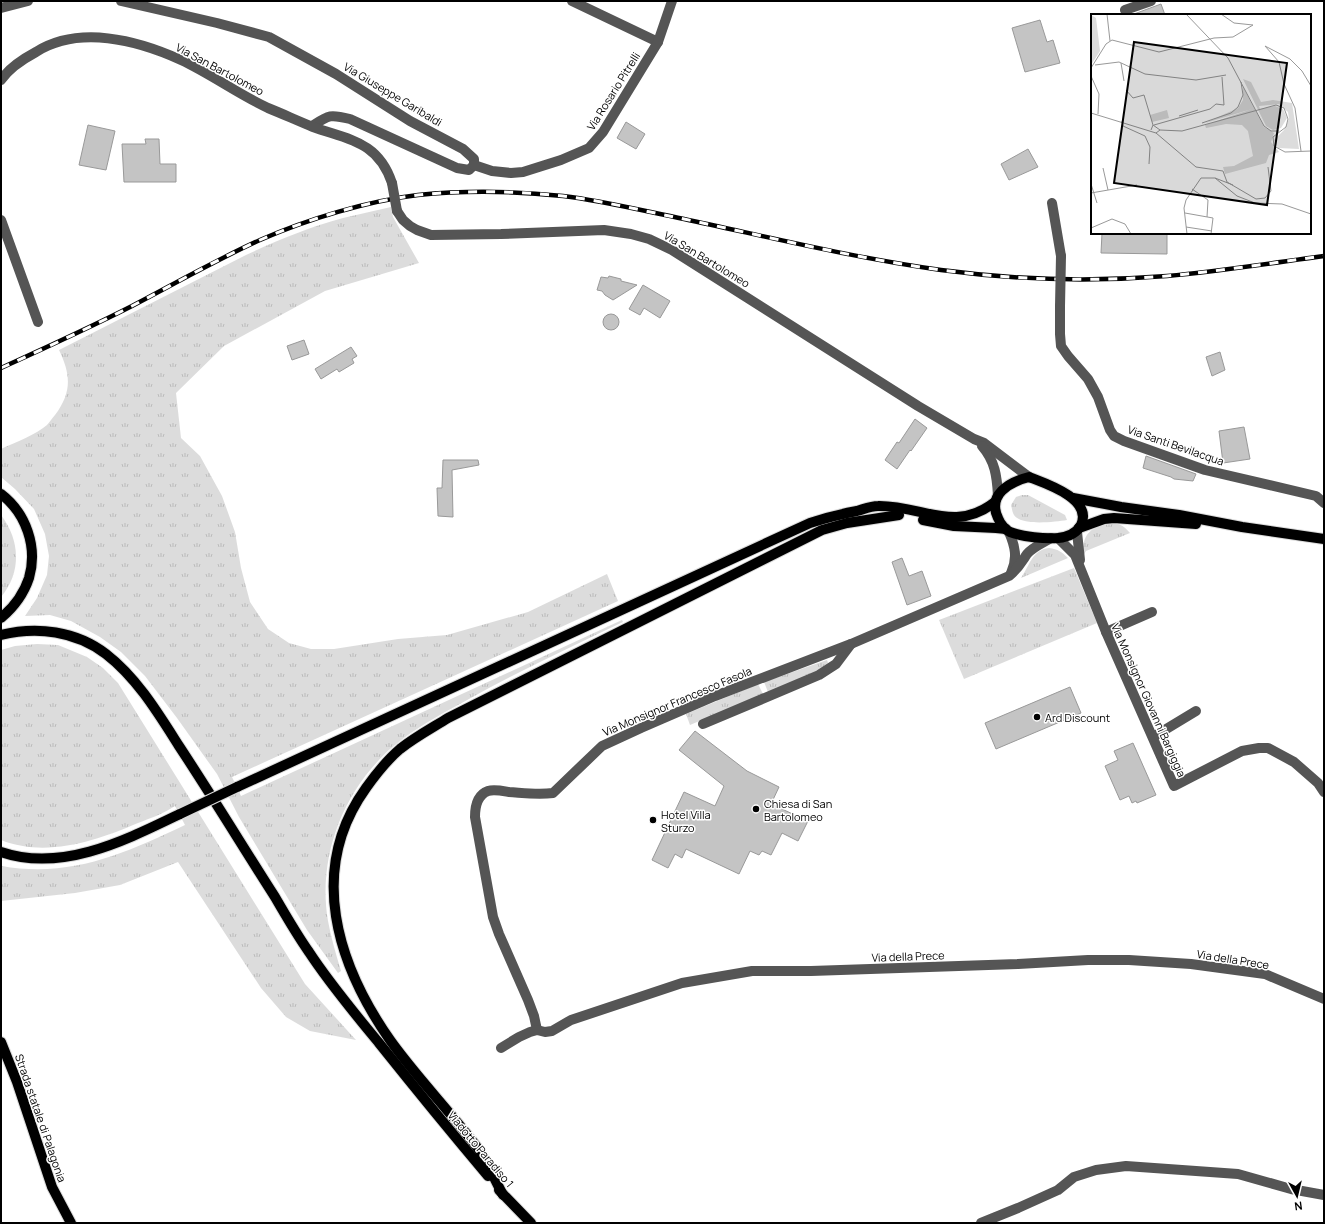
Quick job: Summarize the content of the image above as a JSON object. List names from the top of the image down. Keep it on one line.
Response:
{"streets":{"main road":["Strada statale di Palagonia","Viadotto Paradiso 1"],"street":["Via San Bartolomeo","Via Rosario Pitrelli","Via Giuseppe Garibaldi","Via Santi Bevilacqua","Via Monsignor Giovanni Bargiggia","Via Monsignor Francesco Fasola","Via della Prece"]},"crossings":[["Via Rosario Pitrelli","Via Giuseppe Garibaldi"],["Via Monsignor Francesco Fasola","Via della Prece"]],"places":["Ard Discount","Chiesa di San Bartolomeo","Hotel Villa Sturzo"],"north":"bottom"}
